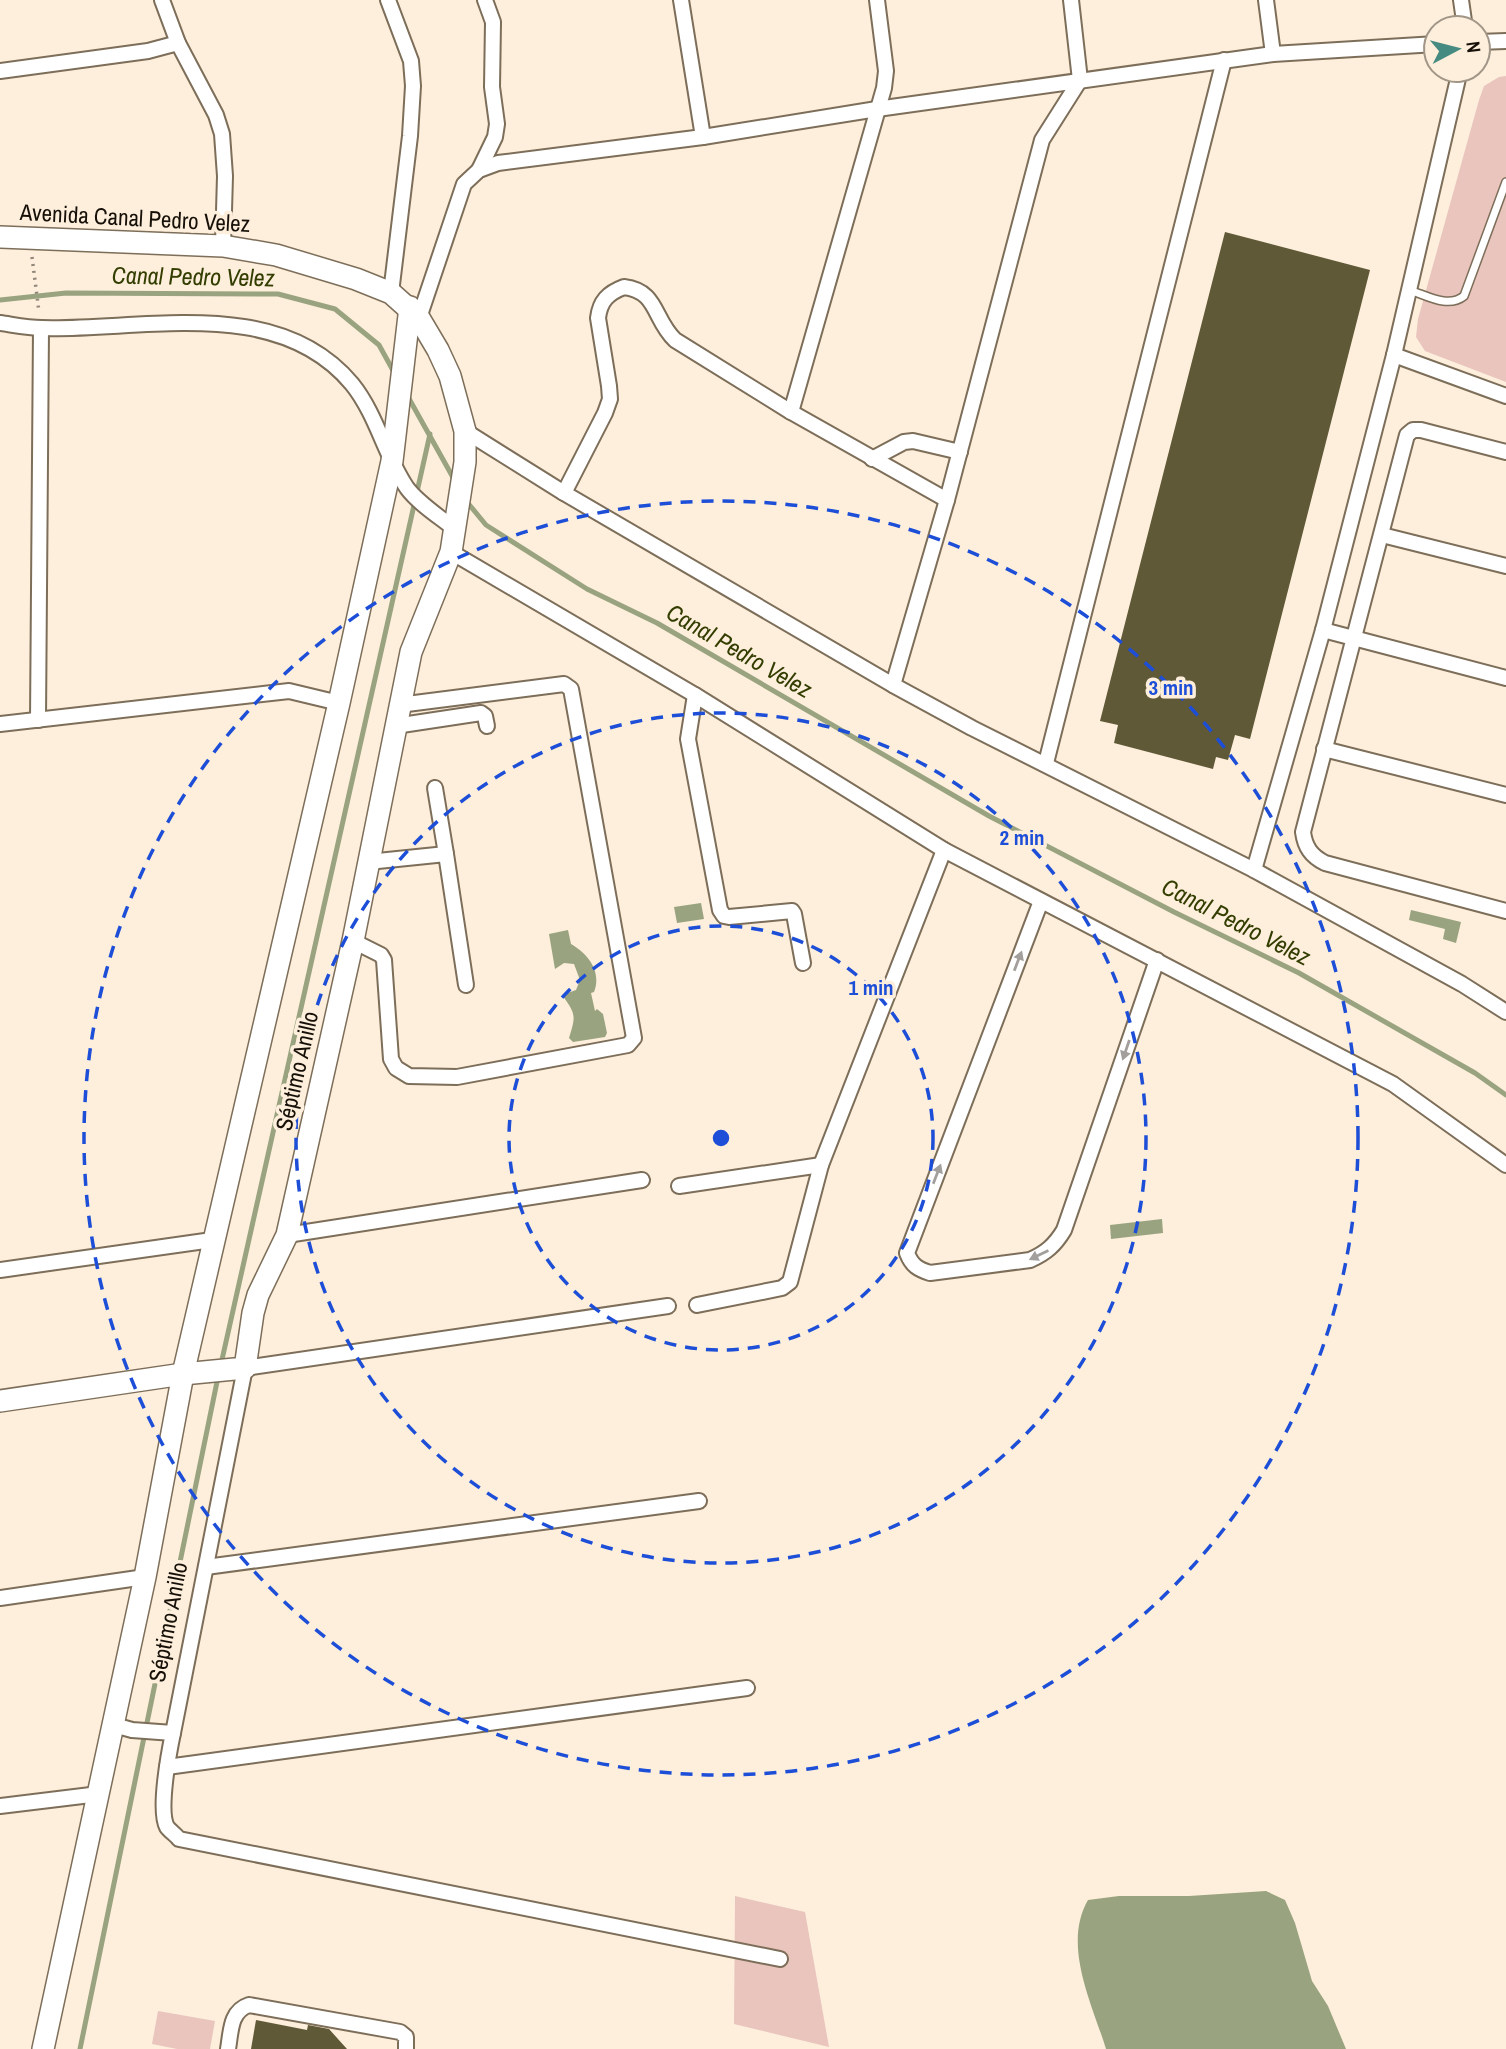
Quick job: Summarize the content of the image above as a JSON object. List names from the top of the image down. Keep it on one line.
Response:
{"streets":{"street":["Avenida Canal Pedro Velez","Séptimo Anillo"]},"crossings":[["Avenida Canal Pedro Velez","Séptimo Anillo"]],"water":["Canal Pedro Velez"],"north":"right","rings":["3 min","2 min","1 min"]}
